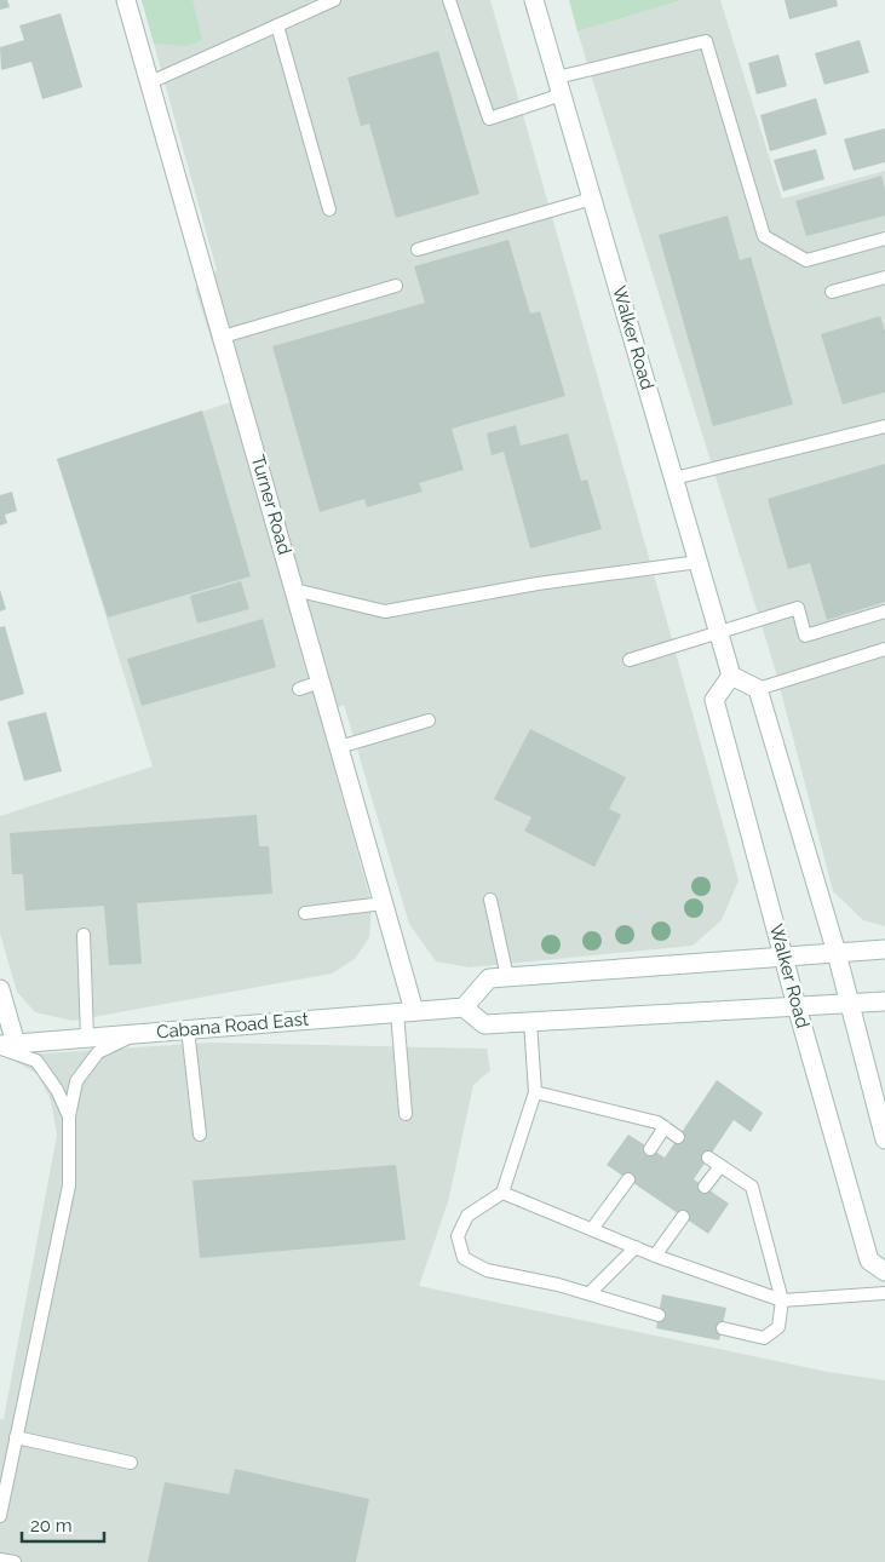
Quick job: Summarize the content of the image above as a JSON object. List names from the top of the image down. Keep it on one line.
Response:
{"streets":{"main road":["Walker Road","Turner Road","Cabana Road East"]},"crossings":[["Turner Road","Cabana Road East"]],"scale_bar":"20 m"}
